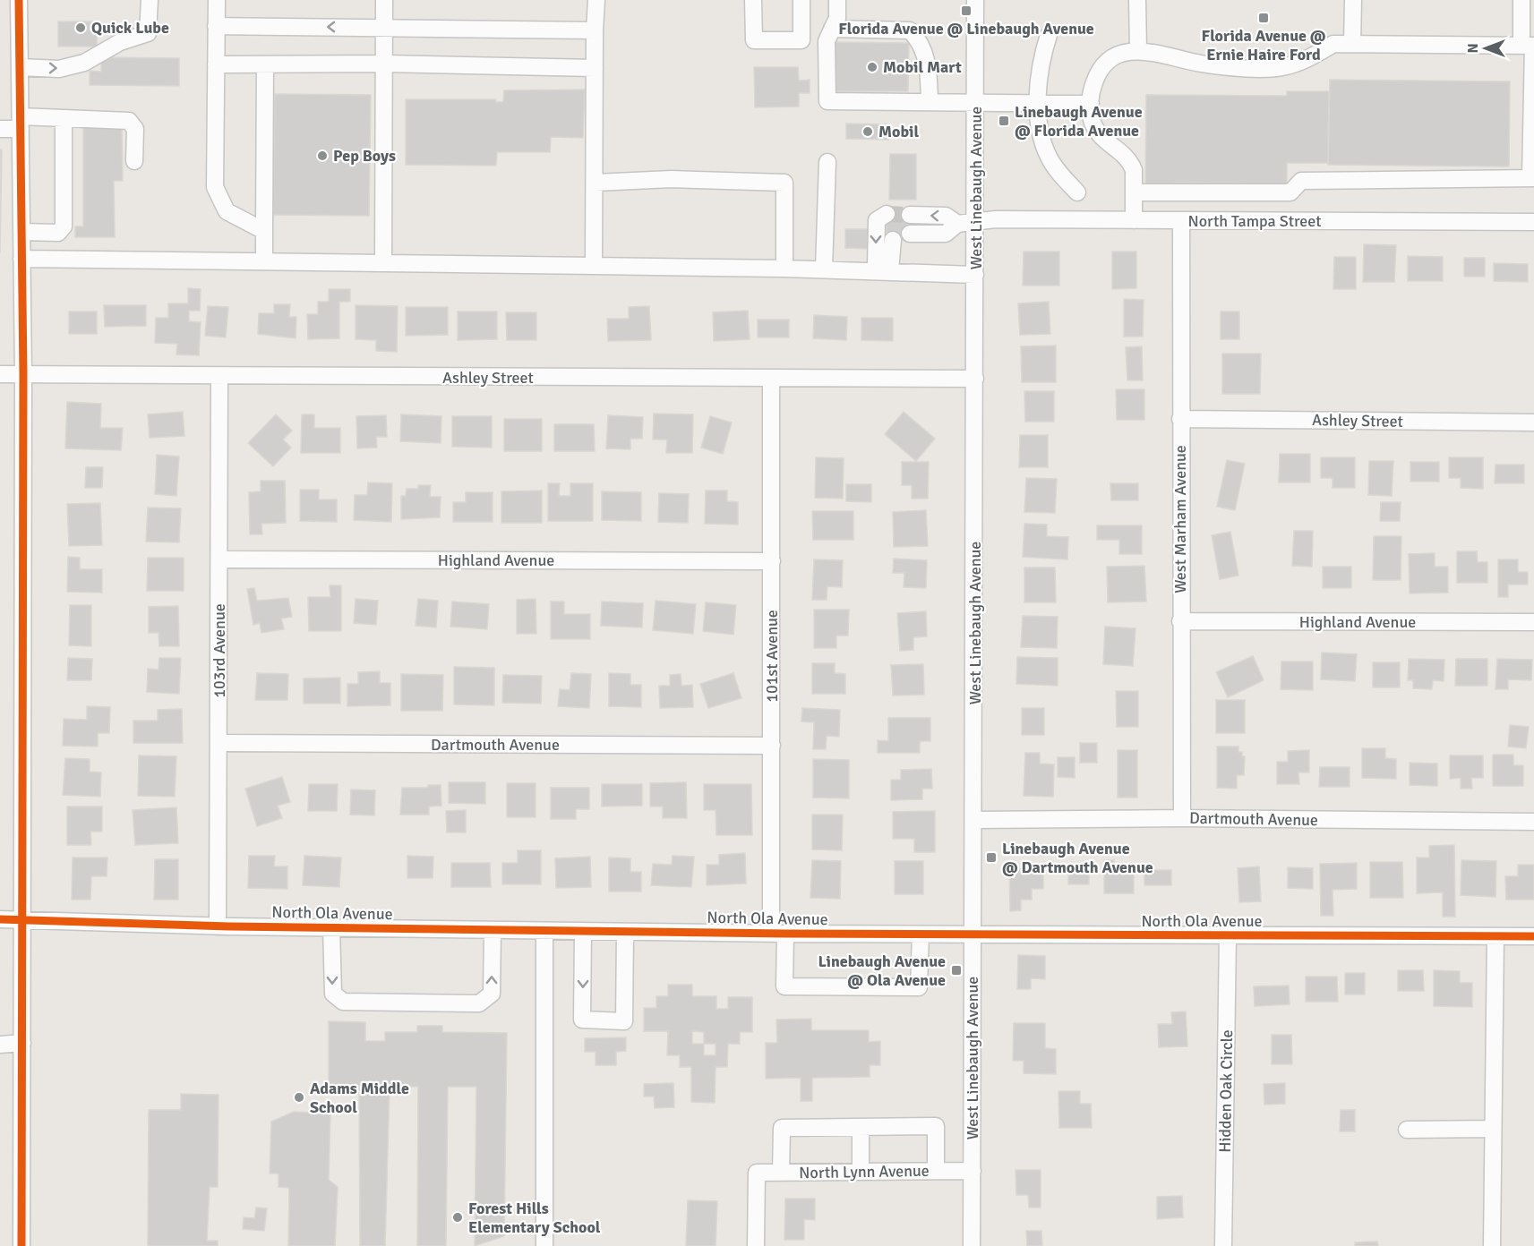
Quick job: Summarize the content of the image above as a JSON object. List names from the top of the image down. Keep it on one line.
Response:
{"streets":{"street":["West Linebaugh Avenue","North Tampa Street","Ashley Street","West Marham Avenue","Highland Avenue","103rd Avenue","101st Avenue","Dartmouth Avenue","North Ola Avenue","Hidden Oak Circle","North Lynn Avenue"]},"crossings":[["West Linebaugh Avenue","North Tampa Street"],["West Linebaugh Avenue","Ashley Street"],["West Linebaugh Avenue","Dartmouth Avenue"],["West Linebaugh Avenue","North Ola Avenue"],["West Linebaugh Avenue","North Lynn Avenue"],["North Tampa Street","West Marham Avenue"],["Ashley Street","West Marham Avenue"],["Ashley Street","103rd Avenue"],["Ashley Street","101st Avenue"],["West Marham Avenue","Highland Avenue"],["West Marham Avenue","Dartmouth Avenue"],["Highland Avenue","103rd Avenue"],["Highland Avenue","101st Avenue"],["103rd Avenue","Dartmouth Avenue"],["103rd Avenue","North Ola Avenue"],["101st Avenue","Dartmouth Avenue"],["101st Avenue","North Ola Avenue"],["North Ola Avenue","Hidden Oak Circle"]],"places":{"transit":["Florida Avenue @ Linebaugh Avenue","Florida Avenue @ Ernie Haire Ford","Linebaugh Avenue @ Florida Avenue","Linebaugh Avenue @ Dartmouth Avenue","Linebaugh Avenue @ Ola Avenue"],"other":["Quick Lube","Mobil Mart","Mobil","Pep Boys","Adams Middle School","Forest Hills Elementary School"]},"north":"left"}
